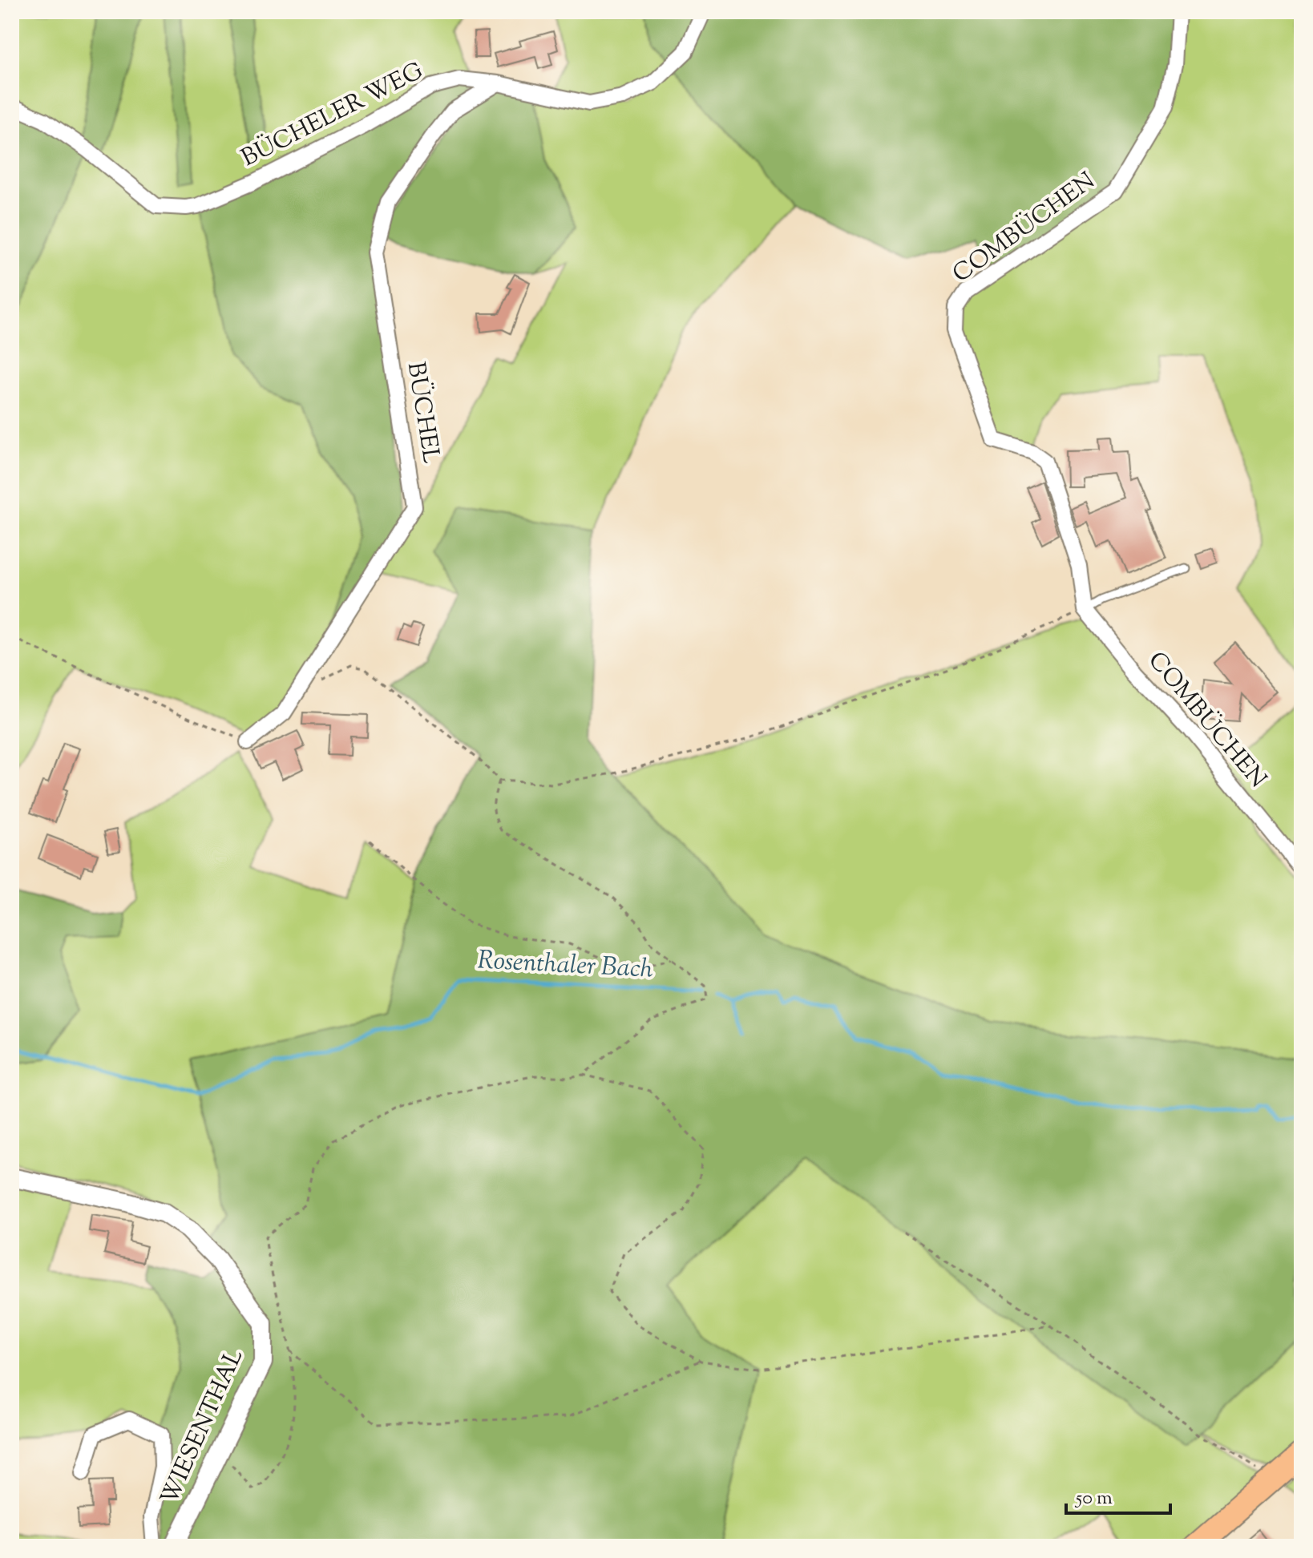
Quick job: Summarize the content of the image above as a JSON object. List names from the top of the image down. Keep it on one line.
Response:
{"streets":{"street":["BÜCHELER WEG","COMBÜCHEN","BÜCHEL","WIESENTHAL"]},"crossings":[["BÜCHELER WEG","BÜCHEL"]],"water":["Rosenthaler Bach"],"scale_bar":"50 m"}
